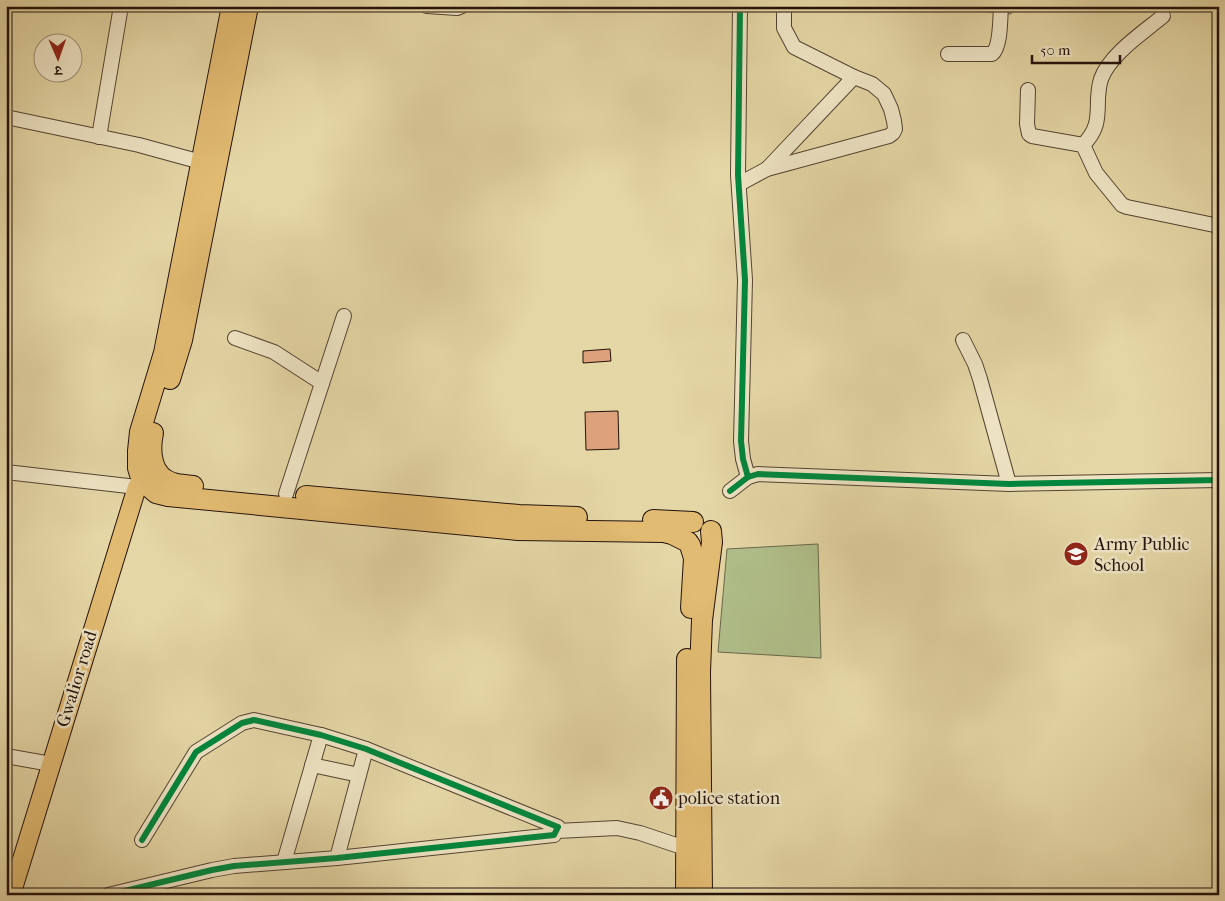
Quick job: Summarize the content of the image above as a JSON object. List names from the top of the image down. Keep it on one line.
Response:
{"streets":{"main road":["Gwalior road"]},"places":{"school or university":["Army Public School"],"public building":["police station"]},"scale_bar":"50 m","north":"bottom"}
